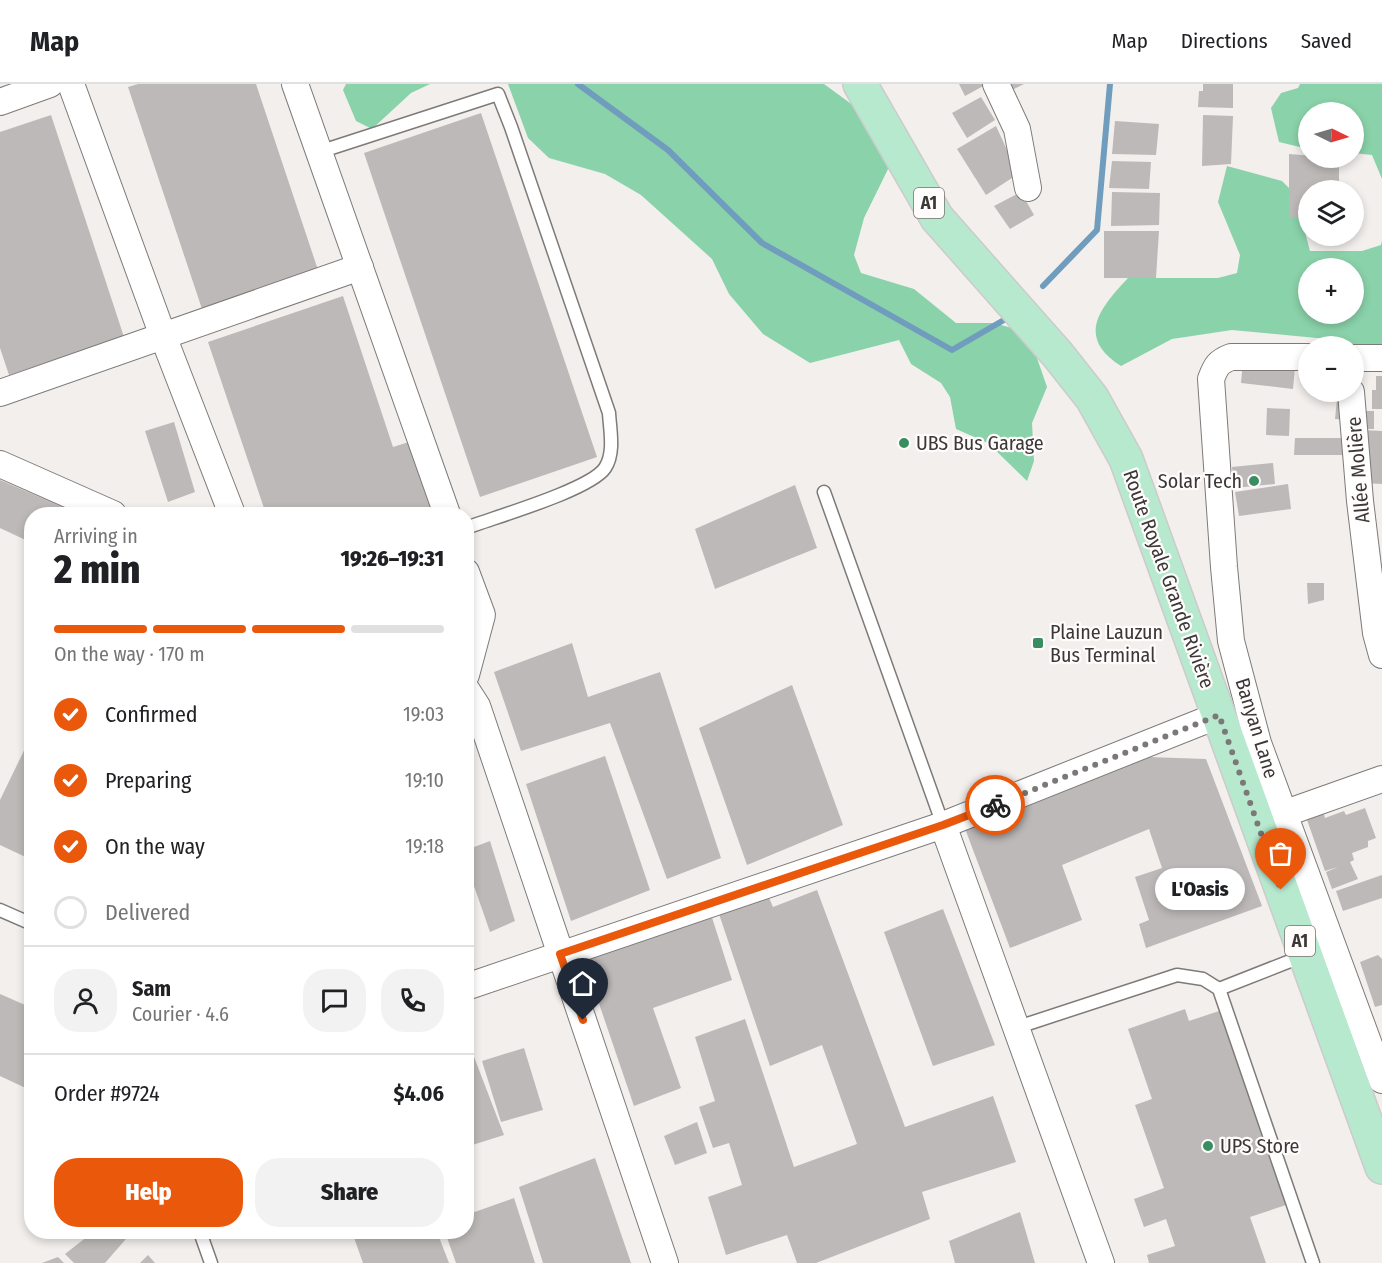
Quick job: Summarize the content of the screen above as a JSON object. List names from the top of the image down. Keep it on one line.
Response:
{"streets":{"main road":["A1","Route Royale Grande Rivière"],"street":["Allée Molière","Banyan Lane"]},"places":{"other":["UBS Bus Garage","Solar Tech","L'Oasis","UPS Store"],"transit":["Plaine Lauzun Bus Terminal"]},"north":"right","page":{"header":"Map","nav":["Map","Directions","Saved"],"map_buttons":["+","−"],"heading":["2 min","Arriving in","19:26–19:31"],"panel":["Sam","Courier · 4.6","Order #9724","$4.06"],"bar":"On the way · 170 m","list":[["Confirmed","19:03"],["Preparing","19:10"],["On the way","19:18"],"Delivered"],"bubble":"L'Oasis","buttons":["Help","Share"]}}
